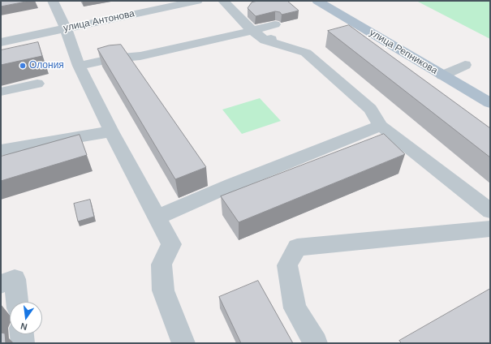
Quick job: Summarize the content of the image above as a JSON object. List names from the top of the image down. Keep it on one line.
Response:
{"streets":{"main road":["улица Репникова"],"street":["улица Антонова"]},"places":["Олония"],"north":"bottom"}
